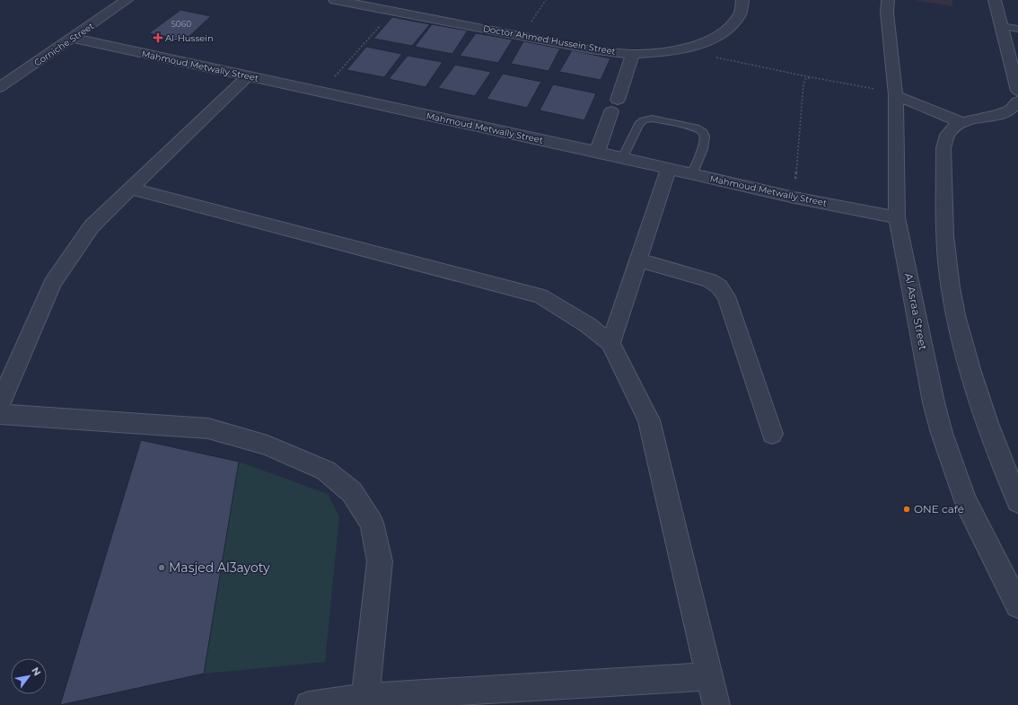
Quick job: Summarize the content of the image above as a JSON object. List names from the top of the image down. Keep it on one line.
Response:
{"streets":{"street":["Doctor Ahmed Hussein Street","Corniche Street","Mahmoud Metwally Street","Al Asraa Street"]},"crossings":[["Corniche Street","Mahmoud Metwally Street"],["Mahmoud Metwally Street","Al Asraa Street"]],"places":{"health":["Al-Hussein"],"other":["ONE café","Masjed Al3ayoty"]},"house_numbers":["5060"],"north":"top right"}
